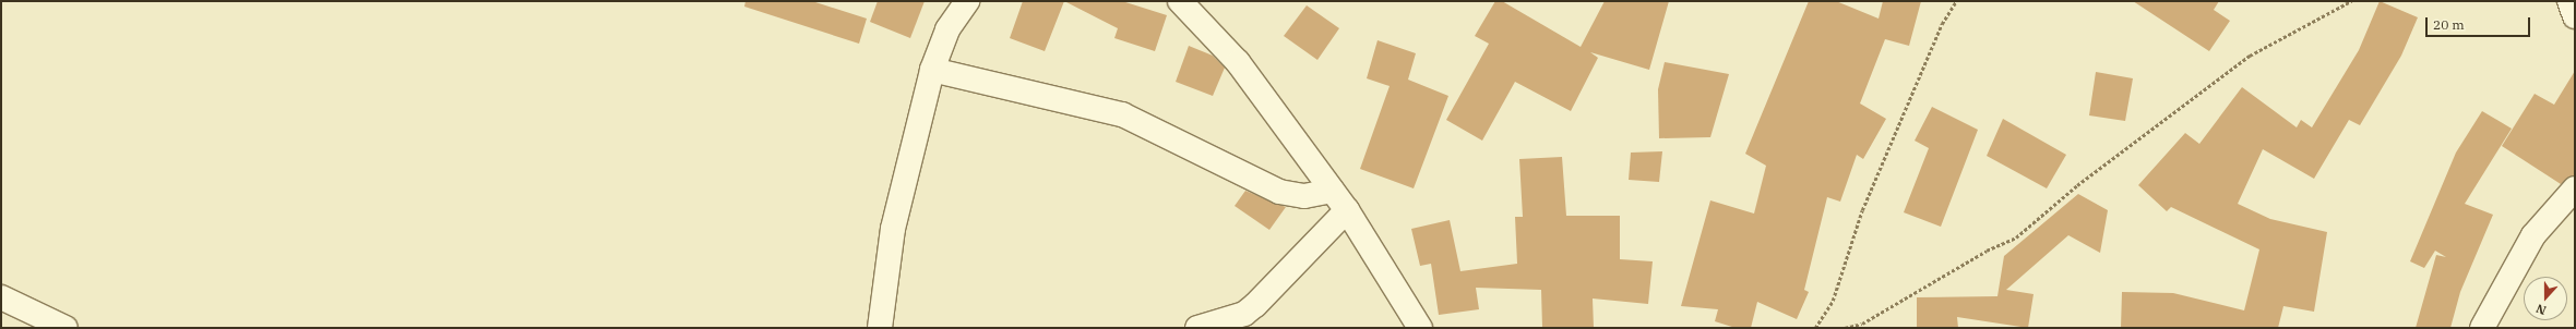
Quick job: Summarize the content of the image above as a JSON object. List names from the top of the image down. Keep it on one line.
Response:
{"scale_bar":"20 m","north":"bottom"}
